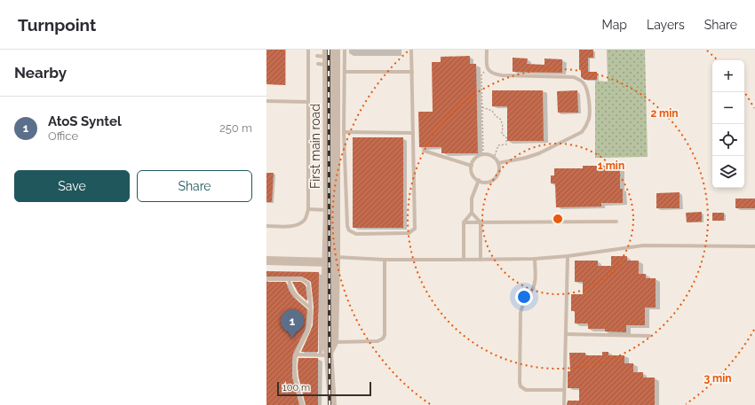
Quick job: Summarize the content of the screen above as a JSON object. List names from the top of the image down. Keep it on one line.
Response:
{"streets":{"street":["First main road"]},"scale_bar":"100 m","page":{"header":"Turnpoint","nav":["Map","Layers","Share"],"heading":"Nearby","map_buttons":["+","−"],"list":[{"mark":"1","name":"AtoS Syntel","note":"Office","value":"250 m"}],"buttons":["Save","Share"],"pins":"1","scale":"100 m"},"rings":["2 min","1 min","3 min"]}
